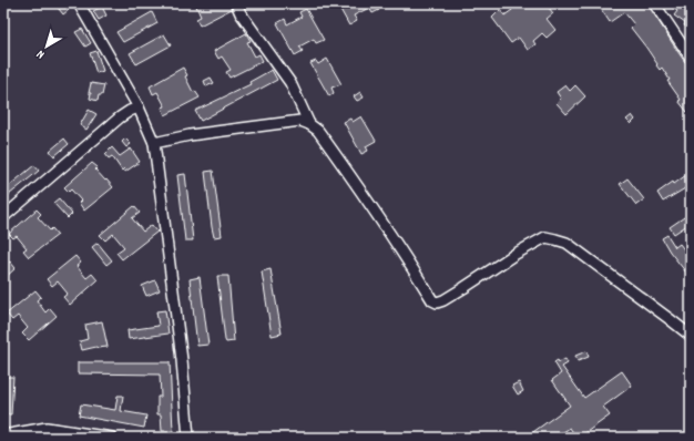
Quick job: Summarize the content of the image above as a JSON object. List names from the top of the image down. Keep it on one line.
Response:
{"north":"bottom left"}
